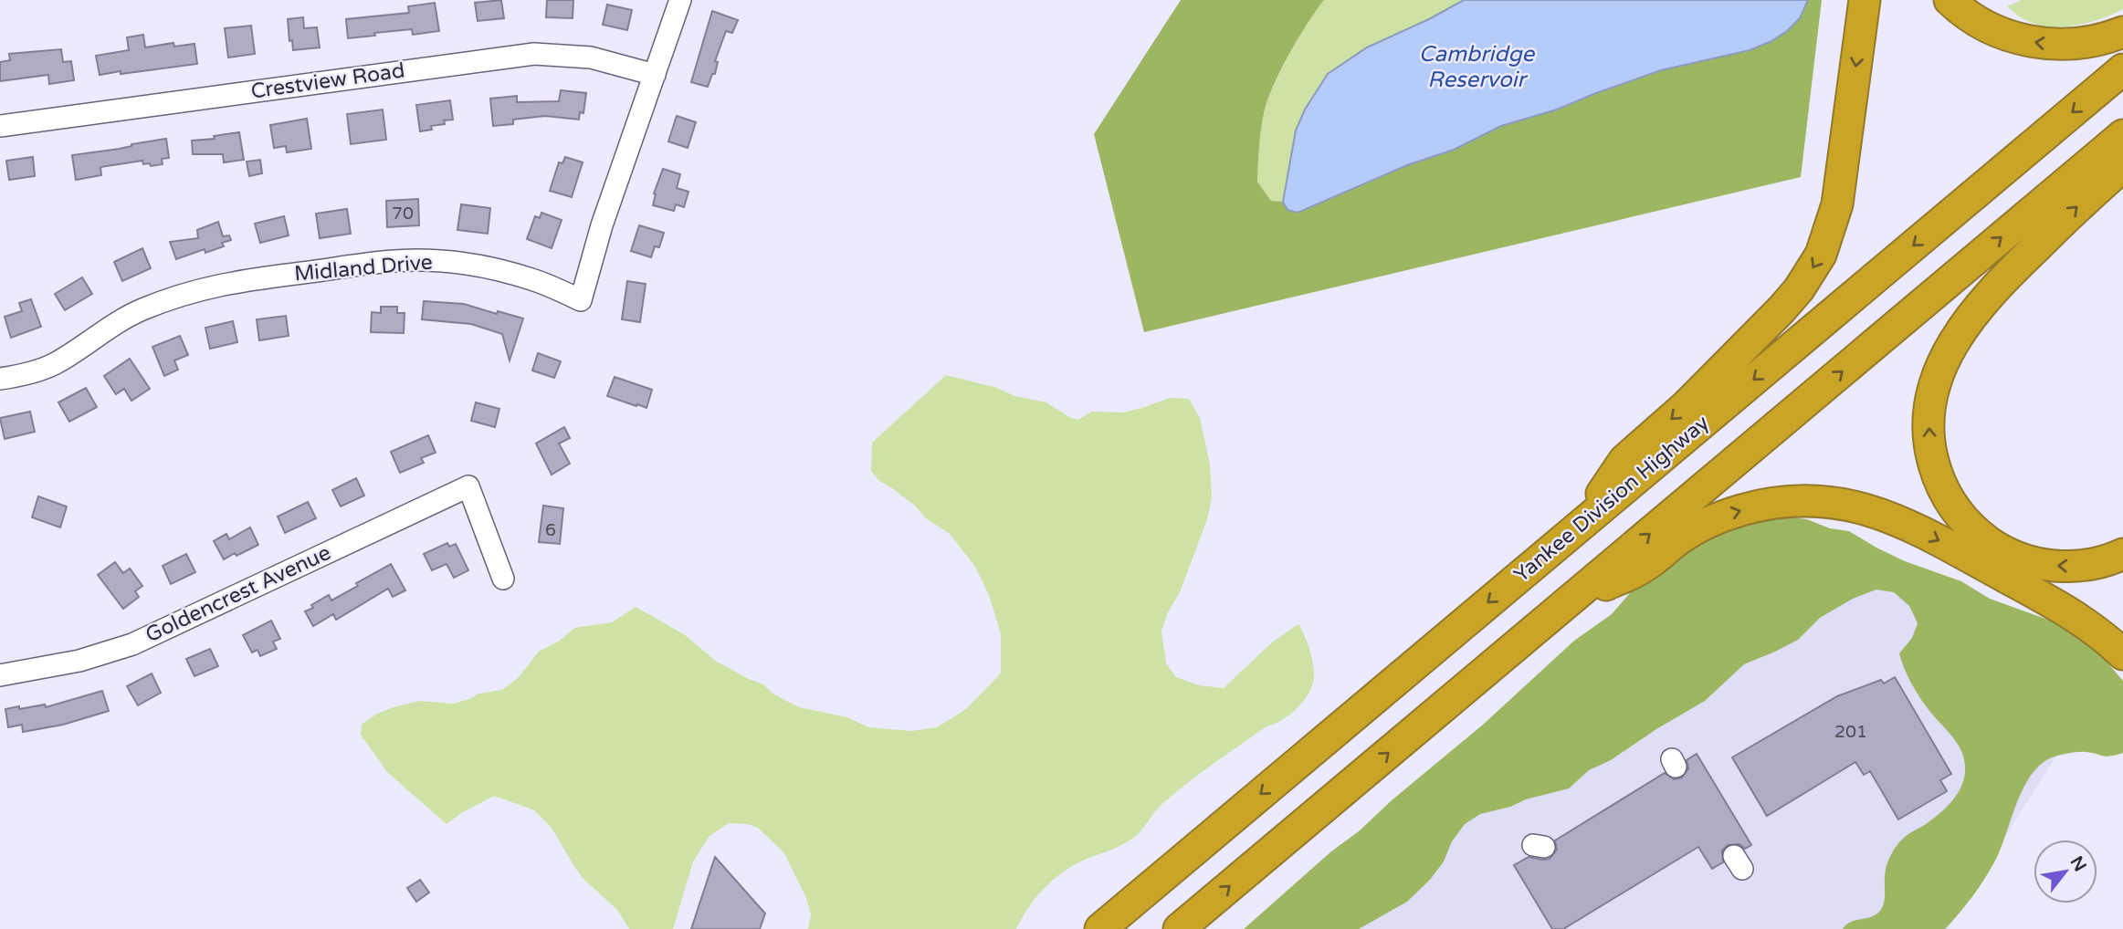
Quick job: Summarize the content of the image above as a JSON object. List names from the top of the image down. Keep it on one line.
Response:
{"streets":{"highway":["Yankee Division Highway"],"street":["Crestview Road","Midland Drive","Goldencrest Avenue"]},"crossings":[["Crestview Road","Midland Drive"]],"water":["Cambridge Reservoir"],"house_numbers":["70","6","201"],"north":"top right"}
